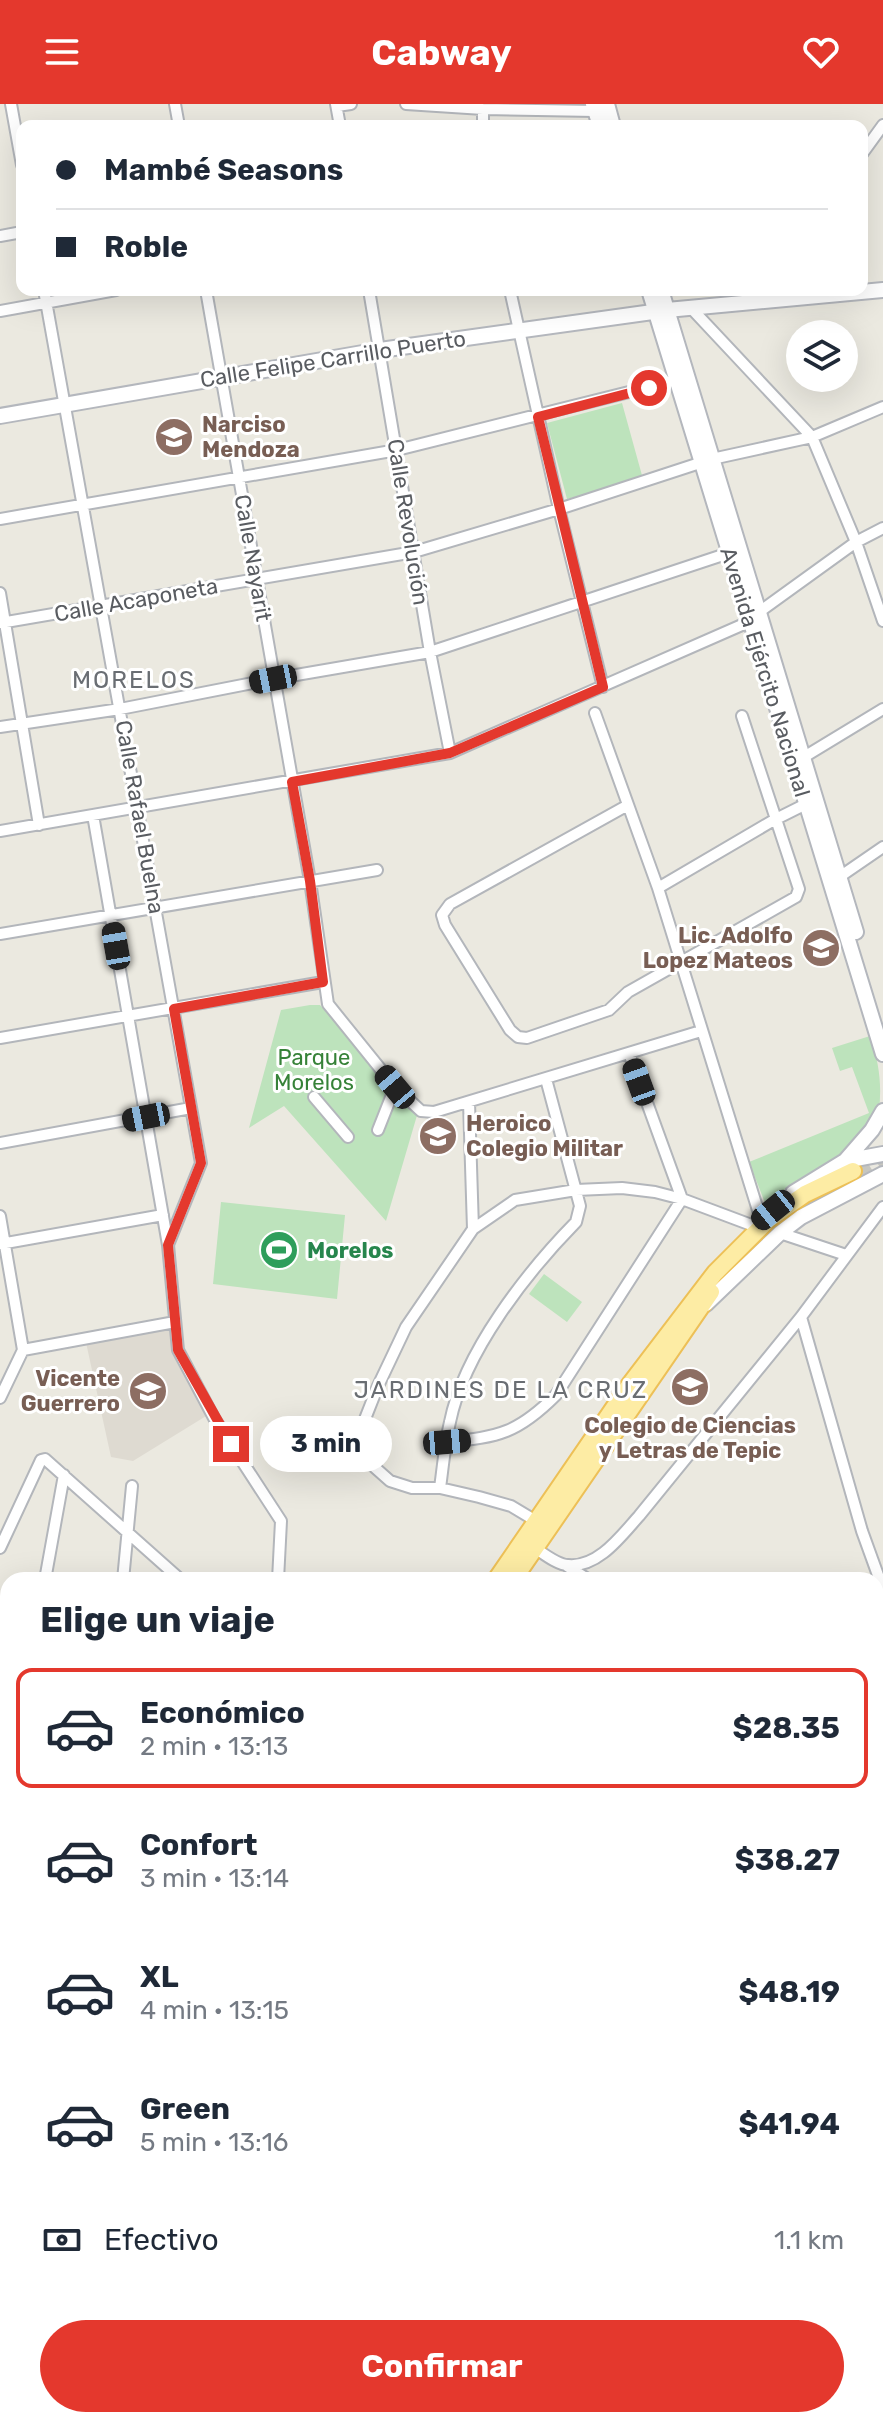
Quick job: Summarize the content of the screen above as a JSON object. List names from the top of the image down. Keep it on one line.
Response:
{"streets":{"main road":["Calle Felipe Carrillo Puerto","Avenida Ejército Nacional"],"street":["Calle Revolución","Calle Nayarit","Calle Acaponeta","Calle Rafael Buelna"]},"crossings":[["Calle Felipe Carrillo Puerto","Calle Revolución"],["Calle Felipe Carrillo Puerto","Calle Nayarit"],["Calle Felipe Carrillo Puerto","Avenida Ejército Nacional"],["Calle Felipe Carrillo Puerto","Calle Rafael Buelna"],["Calle Revolución","Calle Acaponeta"],["Calle Nayarit","Calle Acaponeta"],["Calle Acaponeta","Avenida Ejército Nacional"],["Calle Acaponeta","Calle Rafael Buelna"]],"districts":["MORELOS","JARDINES DE LA CRUZ"],"parks":["Parque Morelos"],"places":{"school or university":["Narciso Mendoza","Lic. Adolfo Lopez Mateos","Heroico Colegio Militar","Colegio de Ciencias y Letras de Tepic","Vicente Guerrero"],"sports":["Morelos"]},"page":{"header":"Cabway","banner":["Mambé Seasons","Roble"],"bubble":"3 min","heading":"Elige un viaje","list":[{"name":"Económico","note":"2 min · 13:13","value":"$28.35"},{"name":"Confort","note":"3 min · 13:14","value":"$38.27"},{"name":"XL","note":"4 min · 13:15","value":"$48.19"},{"name":"Green","note":"5 min · 13:16","value":"$41.94"}],"pay":["Efectivo","1.1 km"],"buttons":"Confirmar"}}
